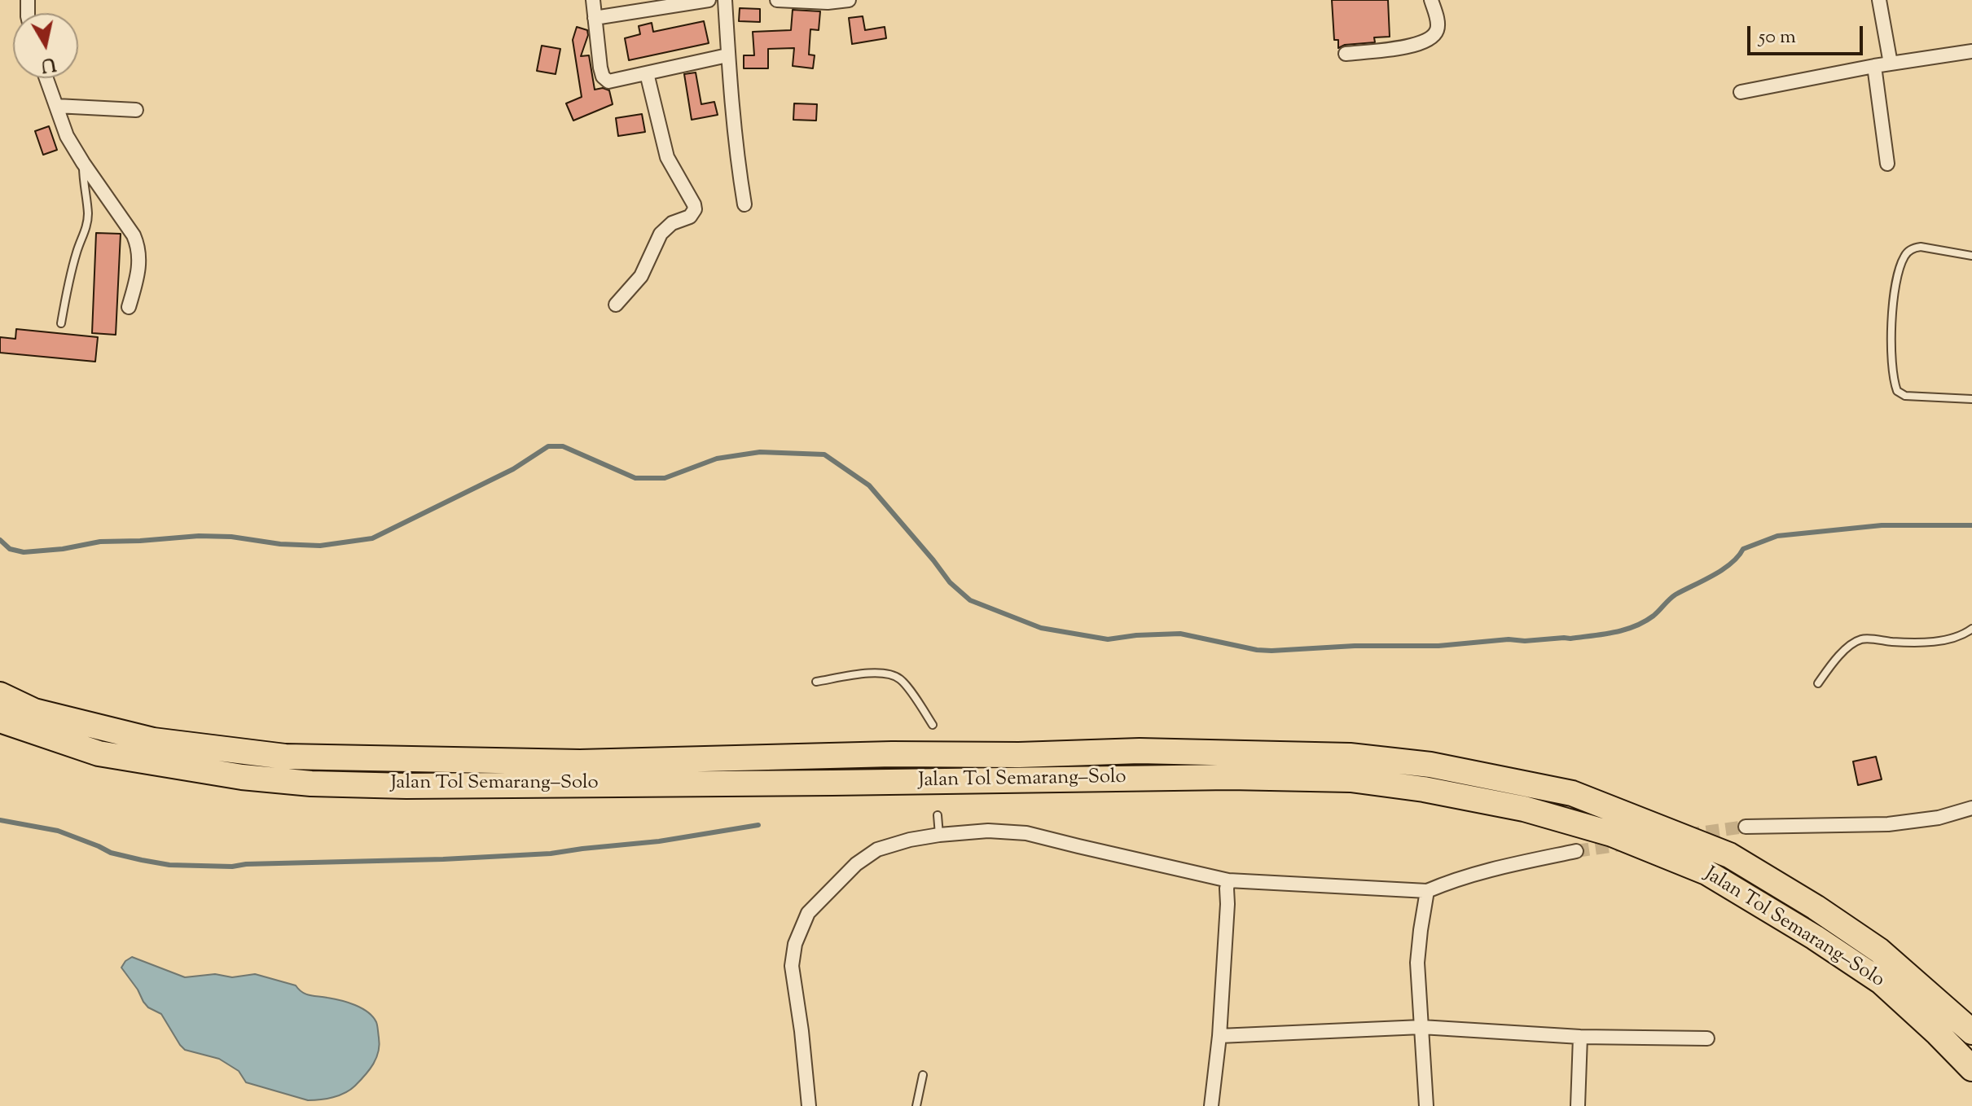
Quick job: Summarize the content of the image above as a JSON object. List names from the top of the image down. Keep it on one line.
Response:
{"streets":{"highway":["Jalan Tol Semarang–Solo"]},"scale_bar":"50 m","north":"bottom"}
